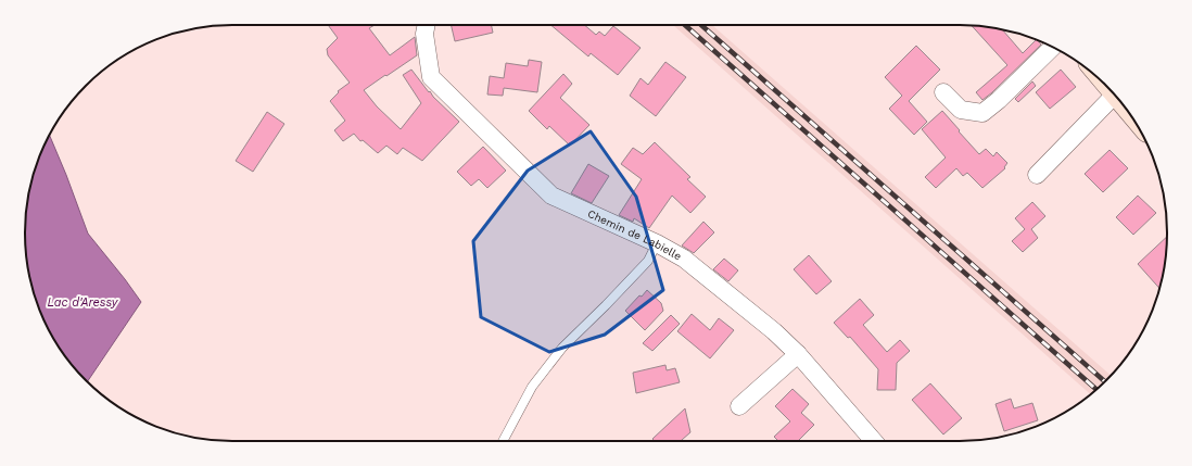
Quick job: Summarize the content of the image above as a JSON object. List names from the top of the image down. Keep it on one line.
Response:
{"streets":{"street":["Chemin de Labielle"]},"water":["Lac d'Aressy"]}
